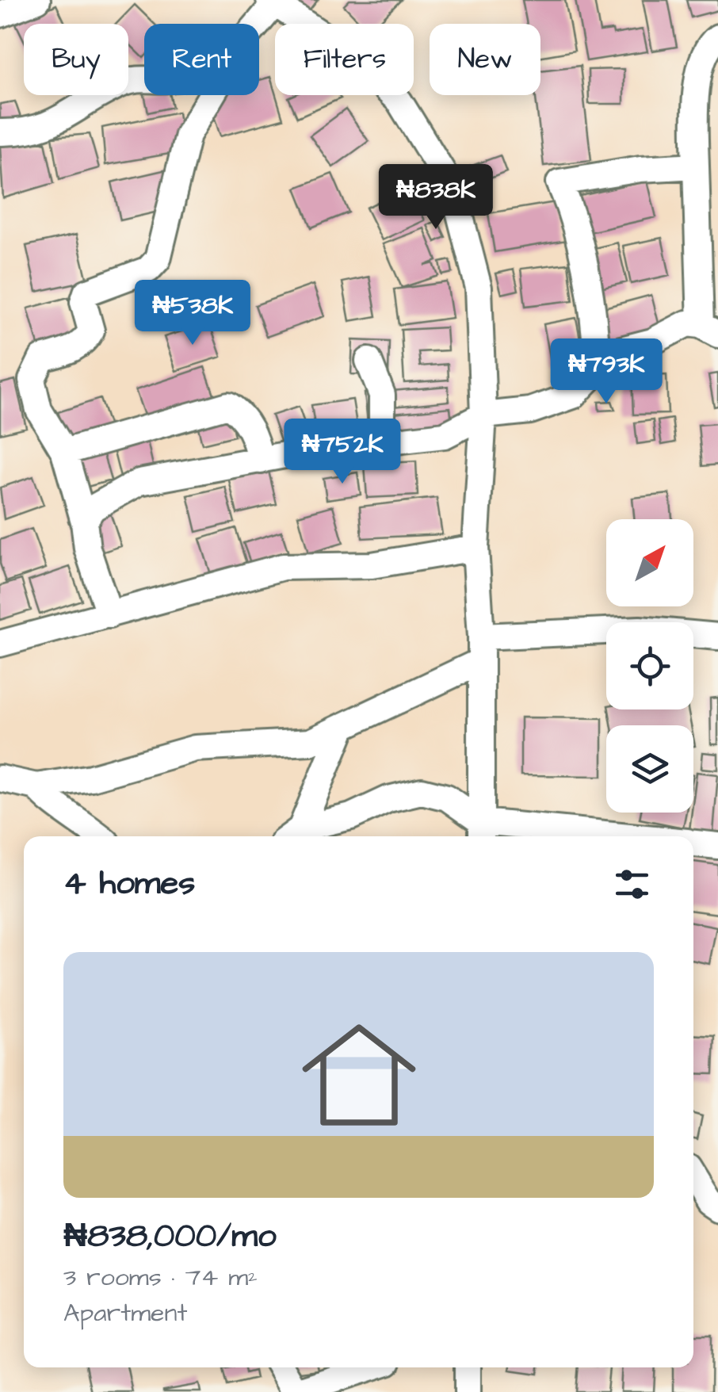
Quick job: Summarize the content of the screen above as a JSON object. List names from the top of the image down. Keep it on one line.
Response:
{"north":"top right","page":{"chip":["Buy","Rent","Filters","New"],"price":["₦838K","₦538K","₦793K","₦752K"],"heading":"4 homes","list":[{"name":"₦838,000/mo","note":"3 rooms · 74 m² · Apartment"}]}}
